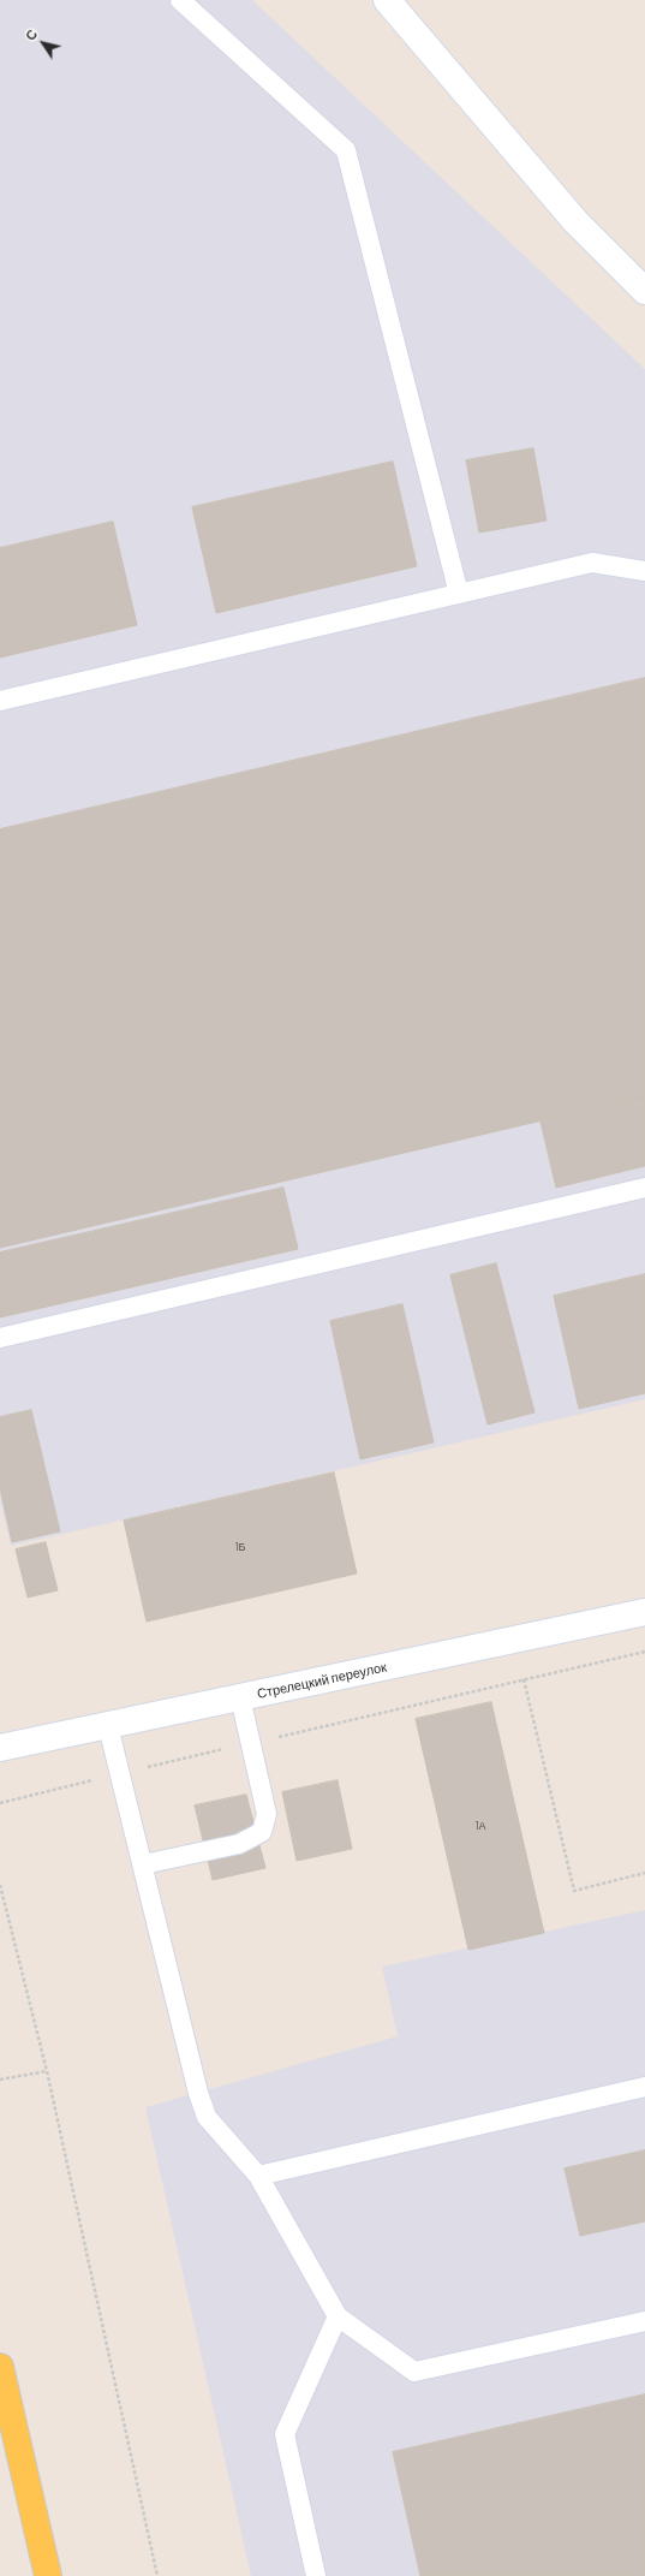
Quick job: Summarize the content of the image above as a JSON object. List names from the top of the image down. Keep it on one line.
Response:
{"streets":{"main road":["Стрелецкий переулок"]},"house_numbers":["1Б","1А"],"north":"top left"}
